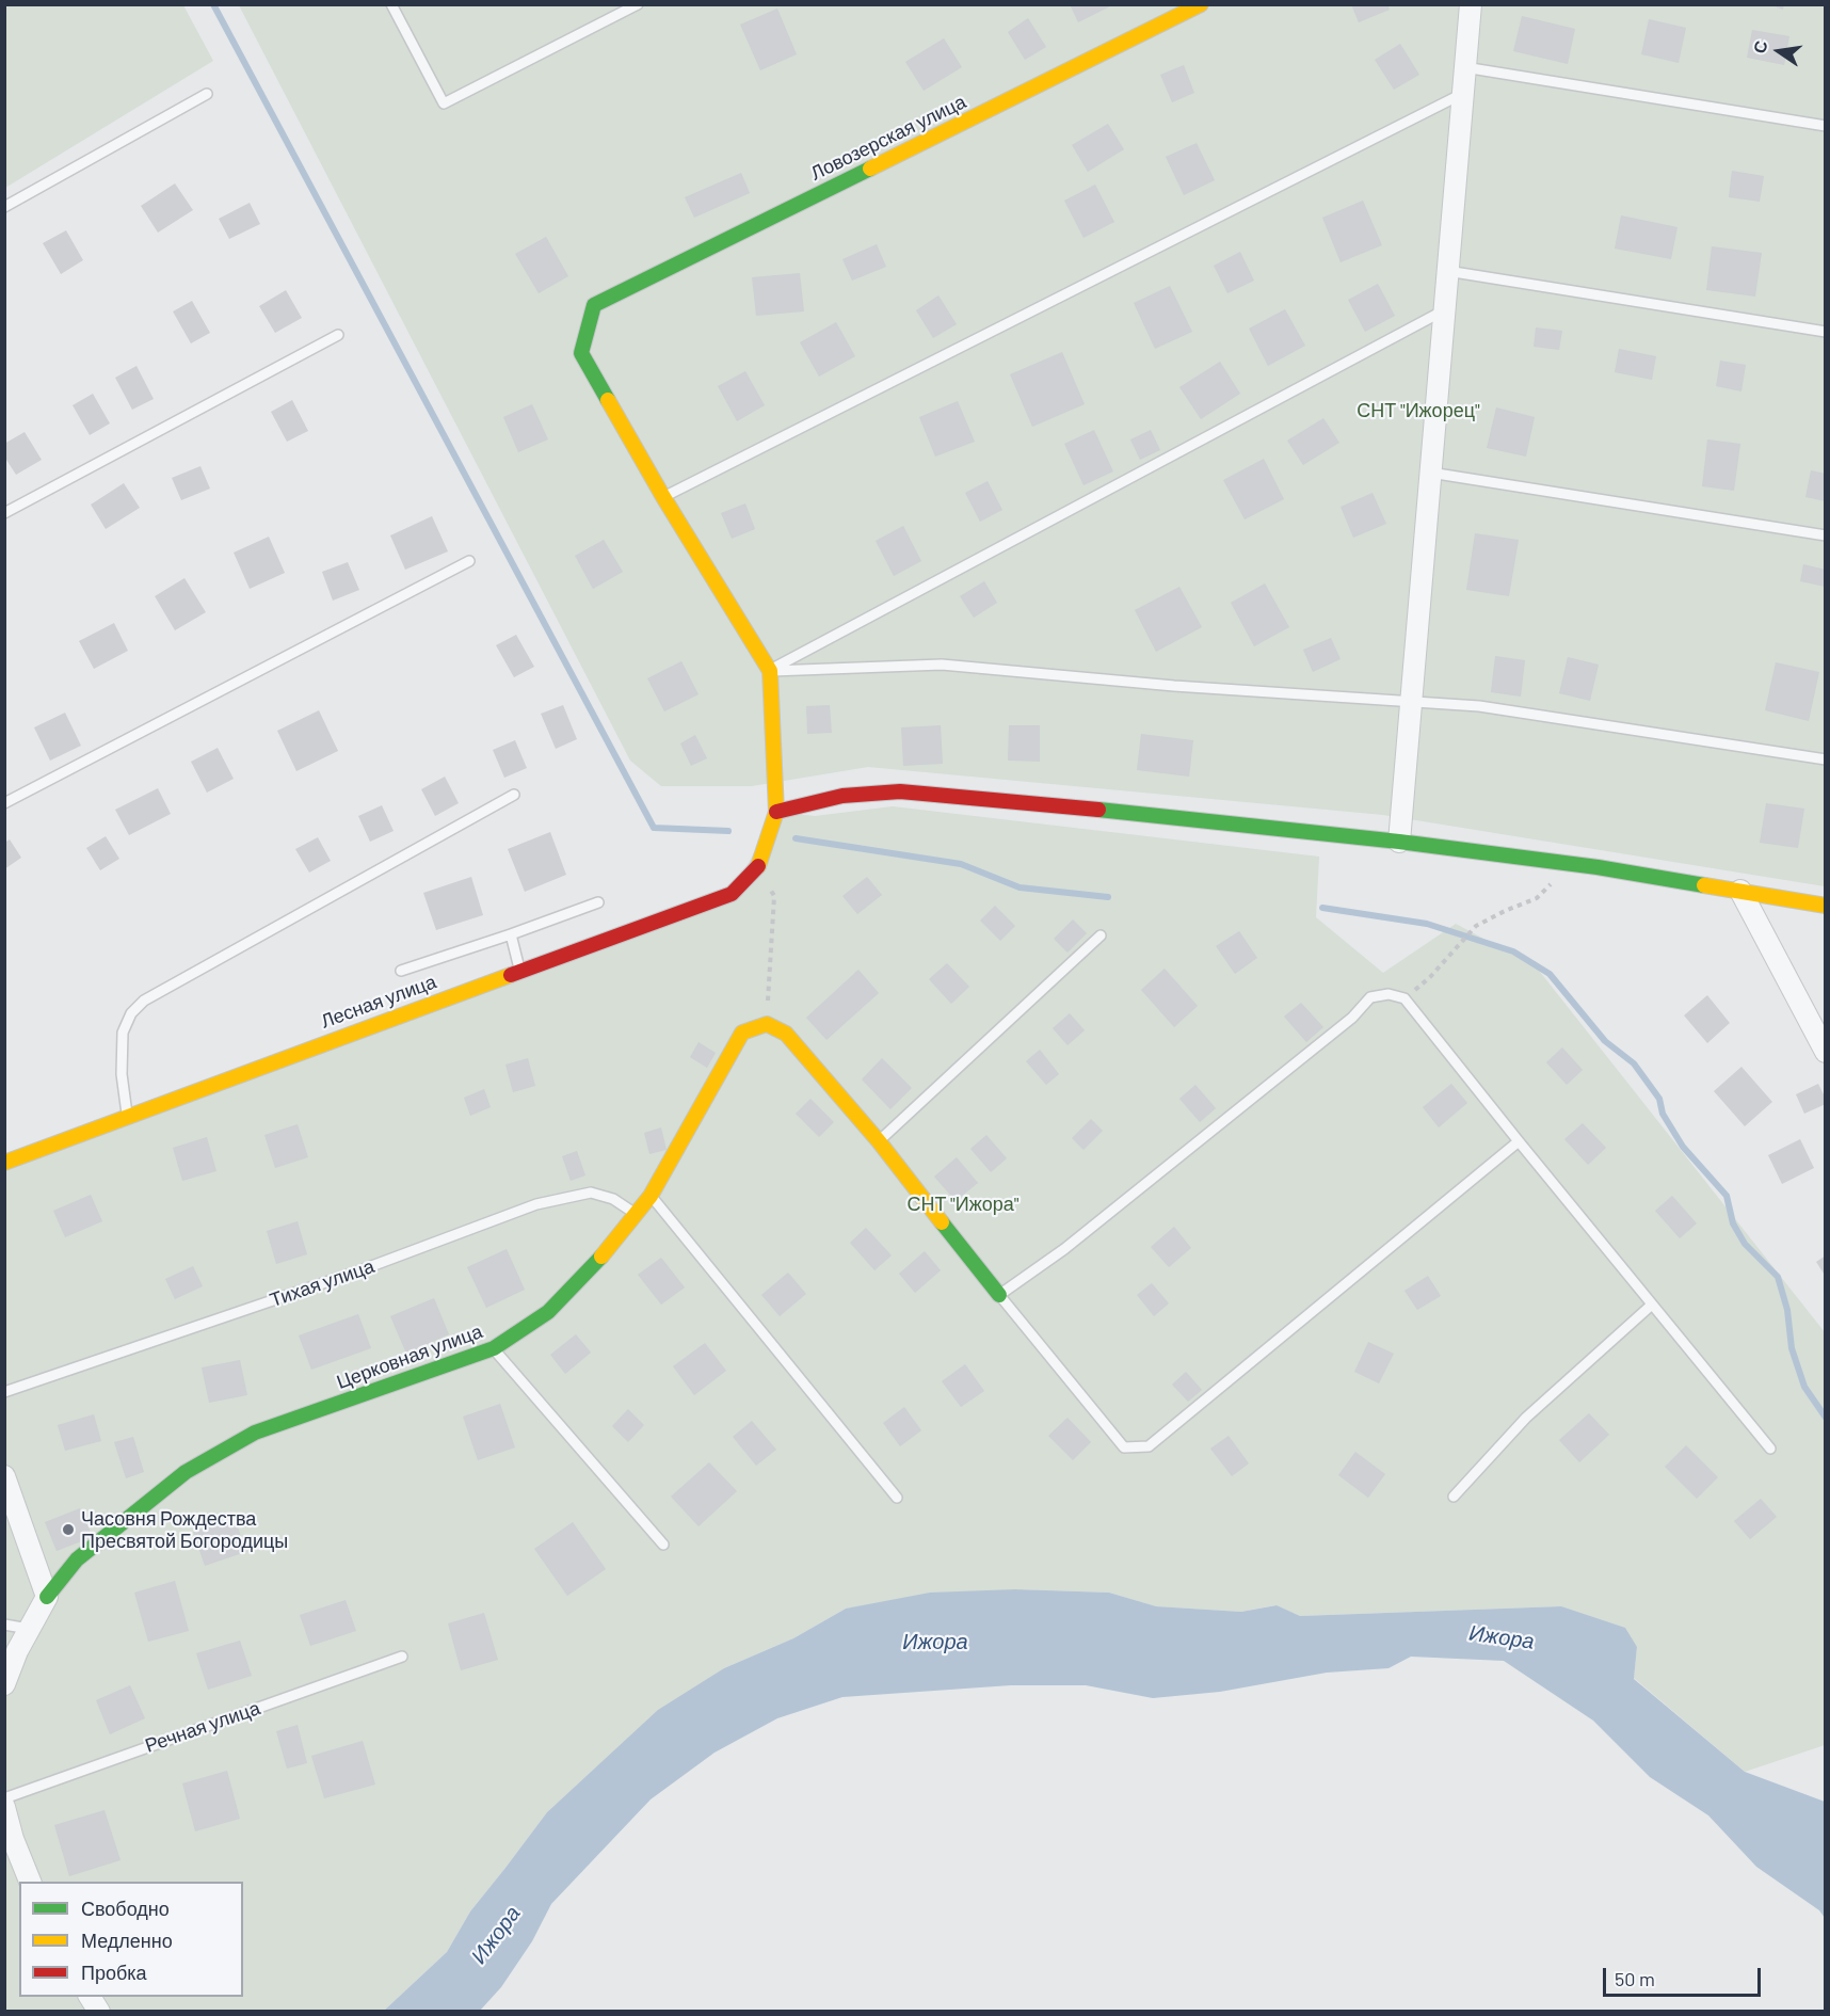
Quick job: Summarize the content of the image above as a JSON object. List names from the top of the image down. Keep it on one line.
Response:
{"streets":{"street":["Ловозерская улица","Лесная улица","Церковная улица"],"lane":["Тихая улица","Речная улица"]},"crossings":[["Тихая улица","Церковная улица"]],"water":["Ижора"],"parks":["СНТ \"Ижорец\"","СНТ \"Ижора\""],"places":["Часовня Рождества Пресвятой Богородицы"],"legend":["Свободно","Медленно","Пробка"],"scale_bar":"50 m","north":"left"}
